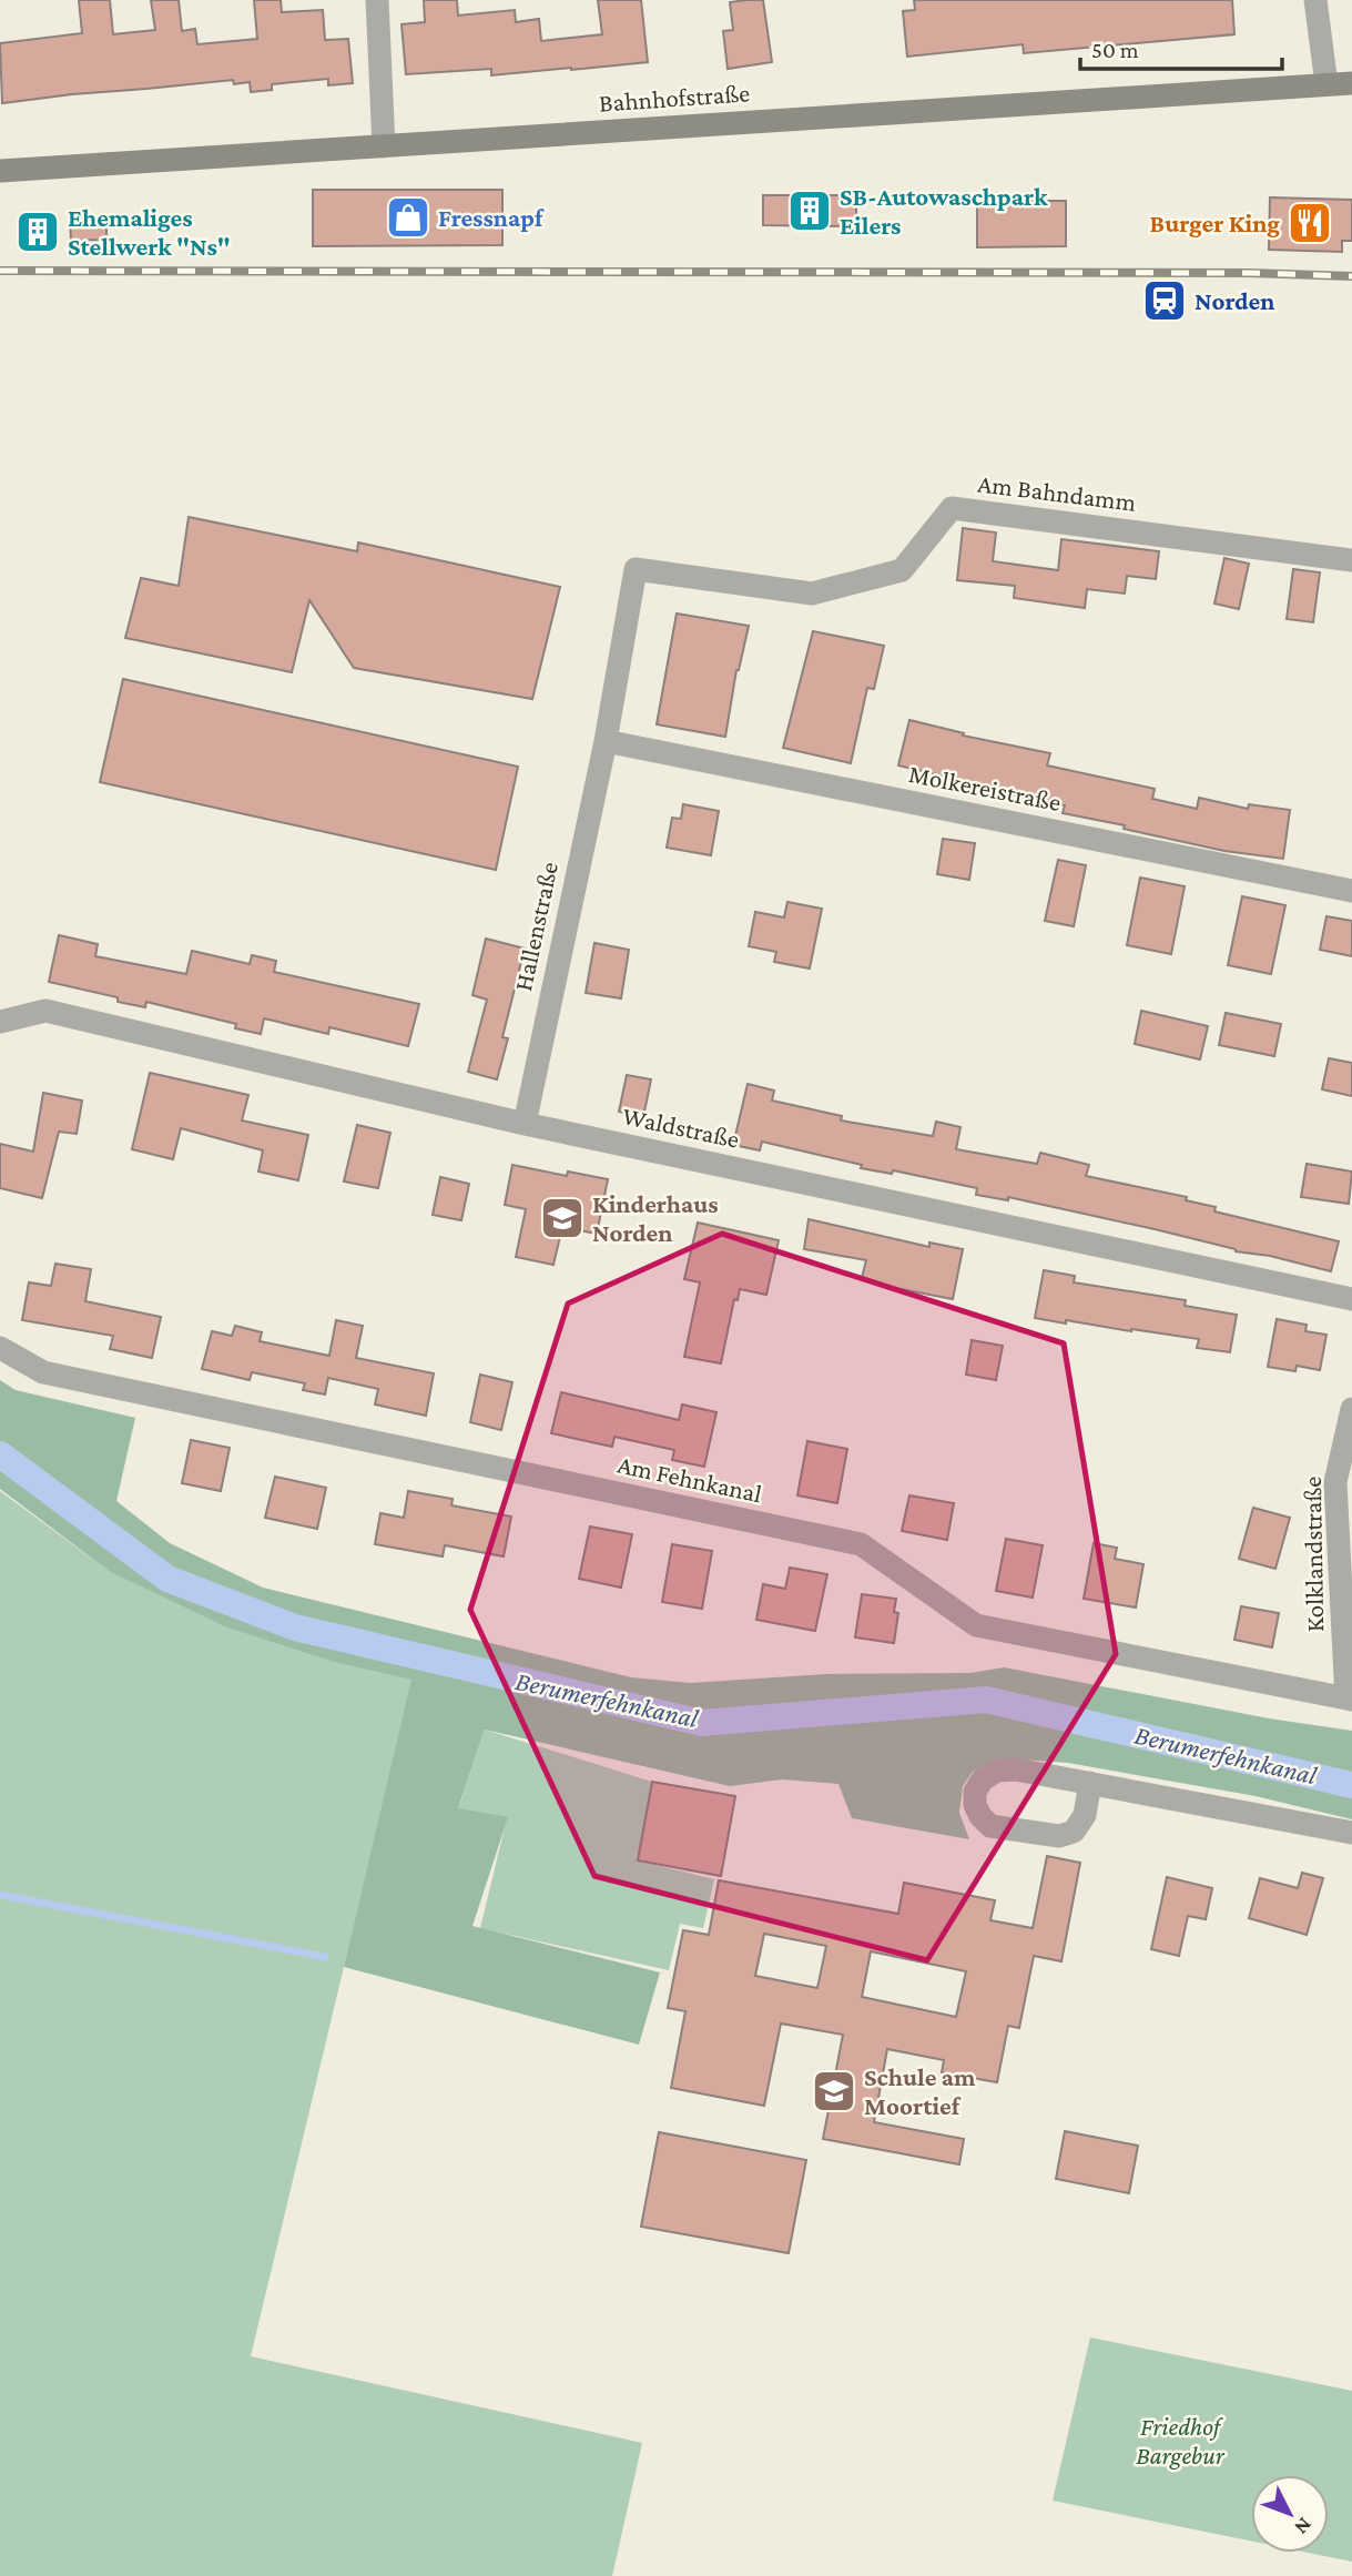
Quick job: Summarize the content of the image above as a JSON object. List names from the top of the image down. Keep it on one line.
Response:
{"streets":{"main road":["Bahnhofstraße"],"street":["Am Bahndamm","Molkereistraße","Hallenstraße","Waldstraße","Am Fehnkanal","Kolklandstraße"]},"crossings":[["Am Bahndamm","Molkereistraße"],["Am Bahndamm","Hallenstraße"],["Molkereistraße","Hallenstraße"],["Hallenstraße","Waldstraße"],["Am Fehnkanal","Kolklandstraße"]],"water":["Berumerfehnkanal"],"parks":["Friedhof Bargebur"],"places":{"building":["SB-Autowaschpark Eilers","Ehemaliges Stellwerk \"Ns\""],"shop":["Fressnapf"],"restaurant":["Burger King"],"station":["Norden"],"school or university":["Kinderhaus Norden","Schule am Moortief"]},"scale_bar":"50 m","north":"bottom right"}
